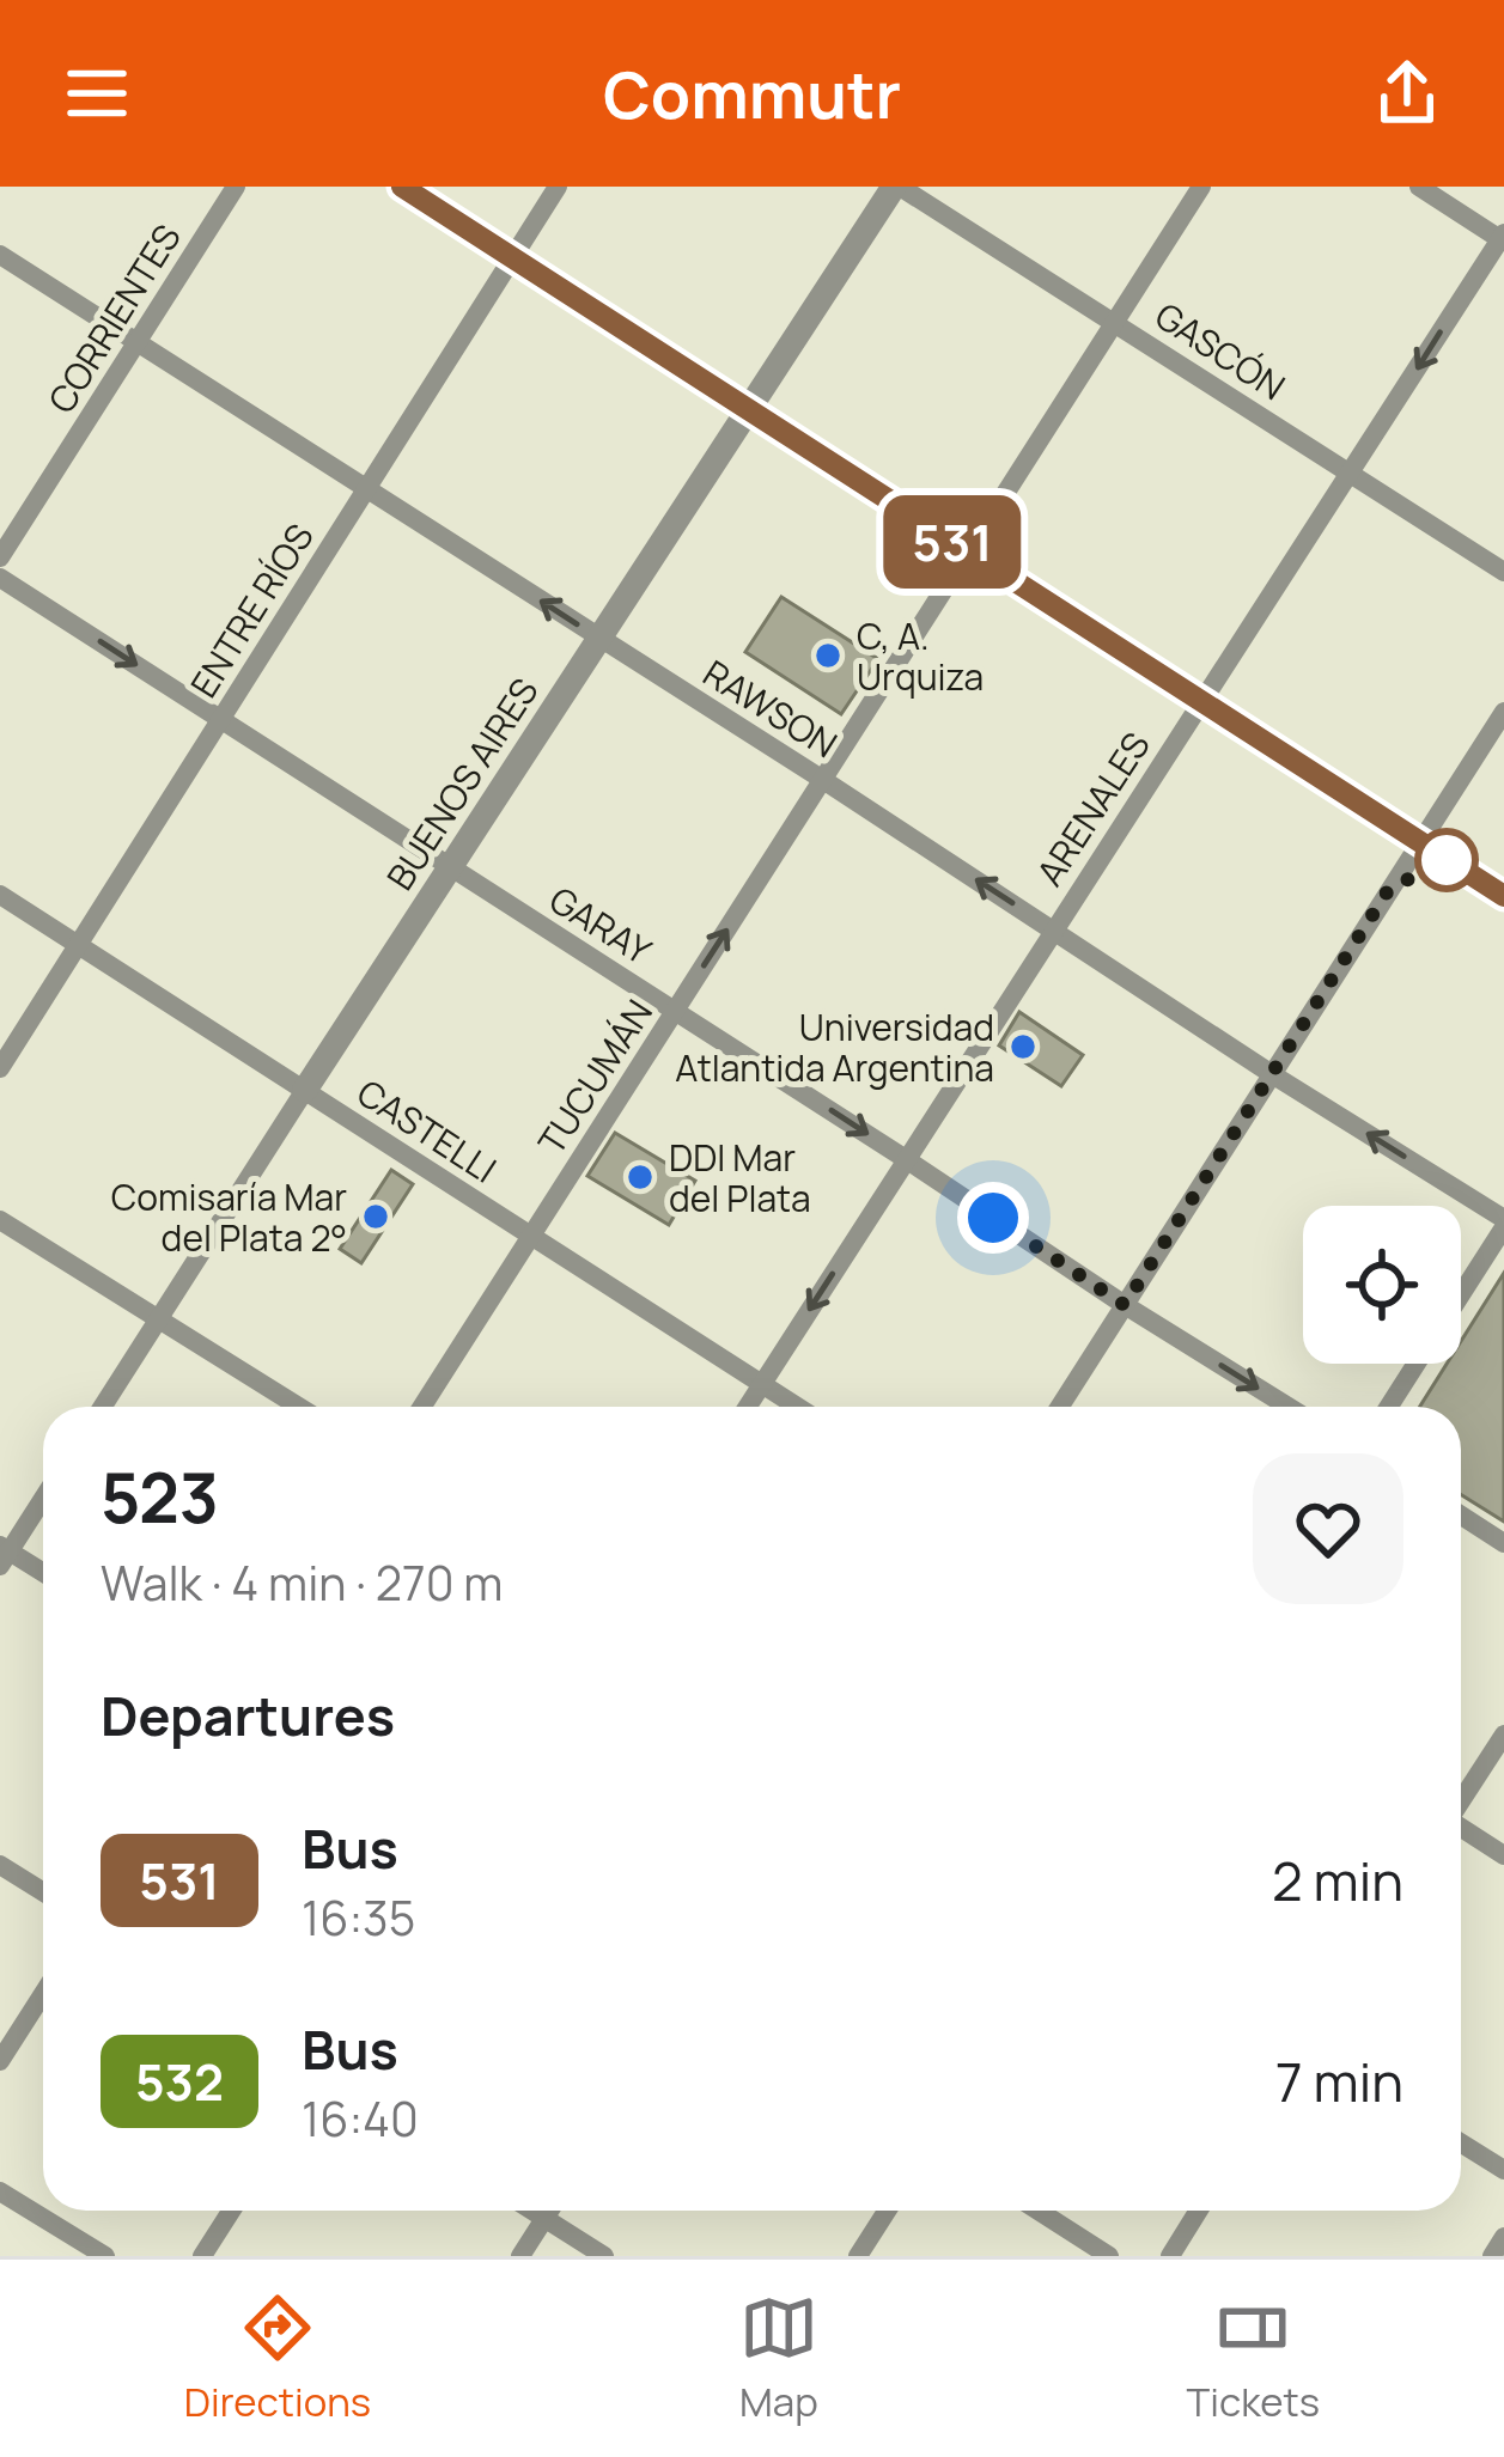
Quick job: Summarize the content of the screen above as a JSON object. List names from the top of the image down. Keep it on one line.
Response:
{"streets":{"street":["CORRIENTES","GASCÓN","ENTRE RÍOS","RAWSON","BUENOS AIRES","ARENALES","GARAY","TUCUMÁN","CASTELLI"]},"crossings":[["CORRIENTES","RAWSON"],["GASCÓN","BUENOS AIRES"],["GASCÓN","ARENALES"],["GASCÓN","TUCUMÁN"],["ENTRE RÍOS","RAWSON"],["ENTRE RÍOS","GARAY"],["ENTRE RÍOS","CASTELLI"],["RAWSON","BUENOS AIRES"],["RAWSON","ARENALES"],["RAWSON","TUCUMÁN"],["BUENOS AIRES","GARAY"],["BUENOS AIRES","CASTELLI"],["ARENALES","GARAY"],["ARENALES","CASTELLI"],["GARAY","TUCUMÁN"],["TUCUMÁN","CASTELLI"]],"one_way":["RAWSON","ARENALES","GARAY"],"places":["C, A. Urquiza","Universidad Atlantida Argentina","DDI Mar del Plata","Comisaría Mar del Plata 2°"],"lines":["bus line 531"],"page":{"header":"Commutr","on_map":"531","heading":[["523","Walk · 4 min · 270 m"],"Departures"],"list":[{"mark":"531","name":"Bus","note":"16:35","value":"2 min"},{"mark":"532","name":"Bus","note":"16:40","value":"7 min"}],"tabs":["Directions","Map","Tickets"]}}
